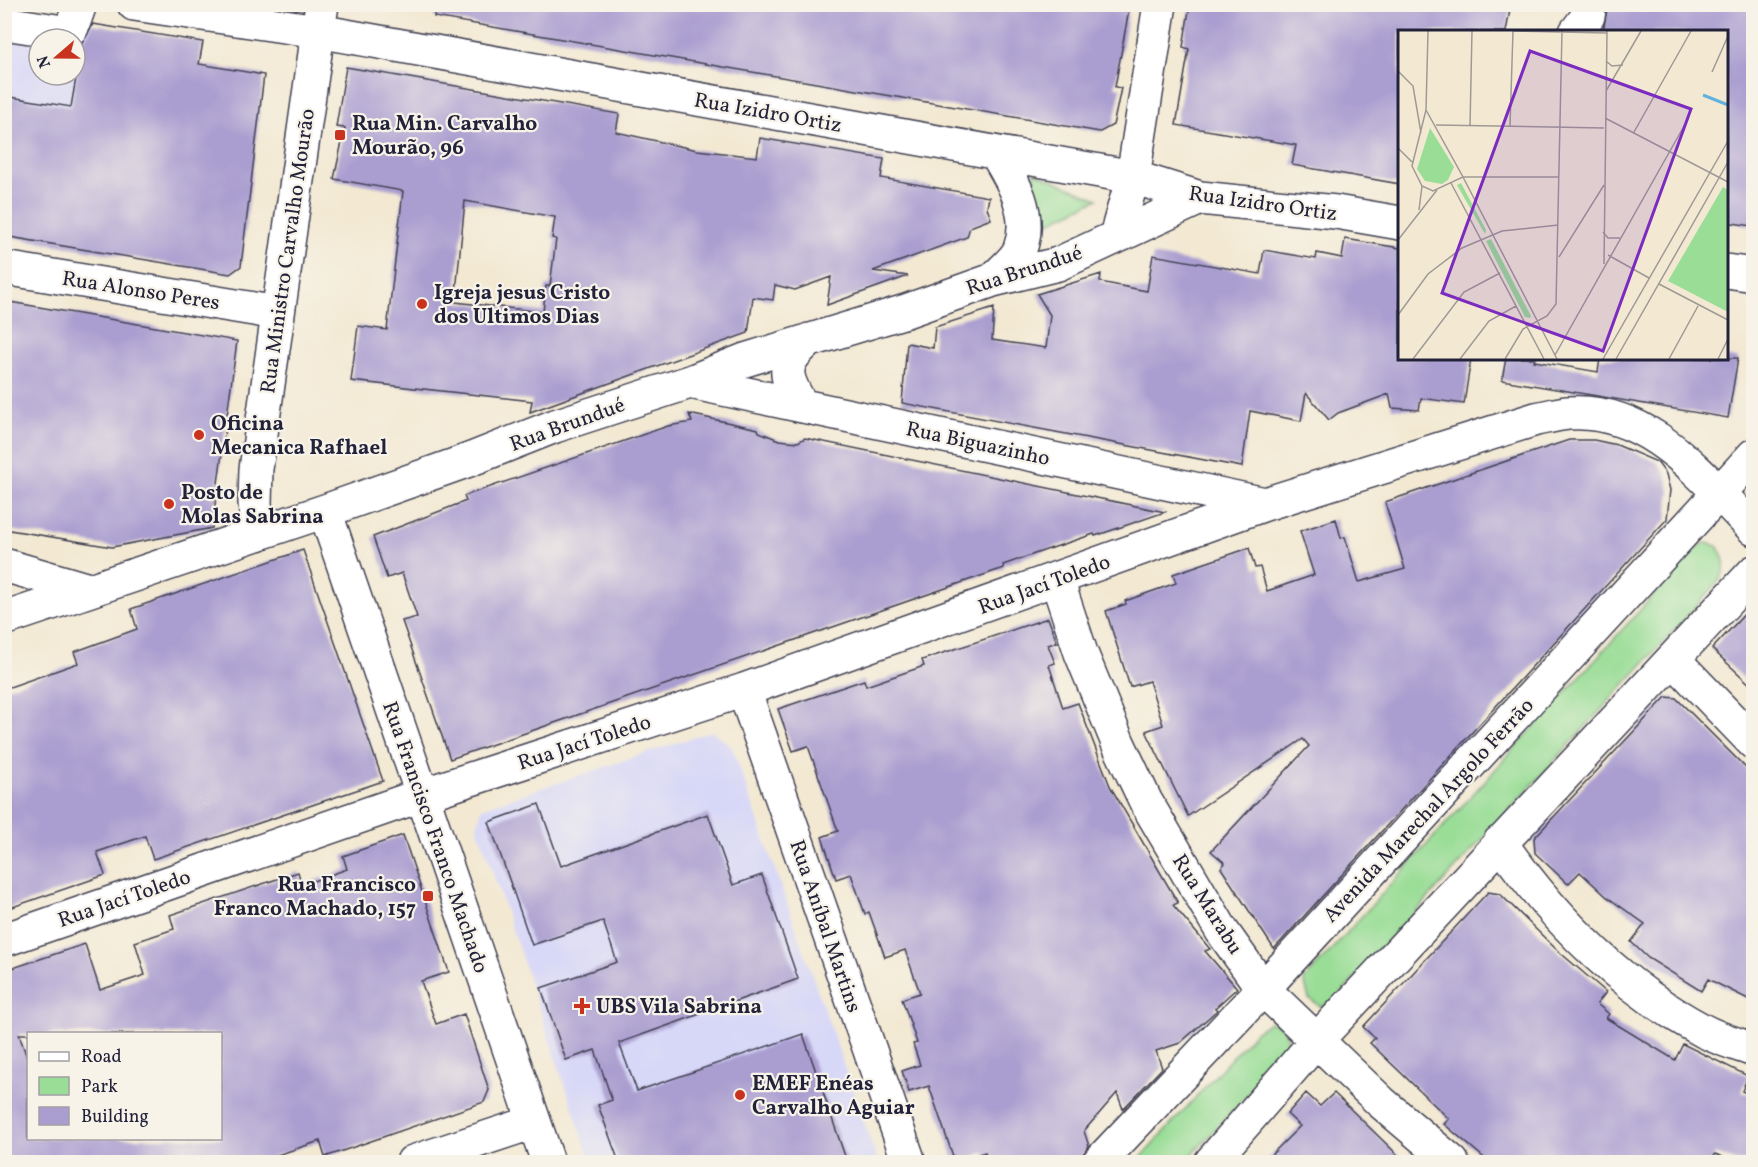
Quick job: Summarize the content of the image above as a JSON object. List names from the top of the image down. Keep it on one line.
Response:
{"streets":{"street":["Rua Izidro Ortiz","Rua Ministro Carvalho Mourão","Rua Brundué","Rua Alonso Peres","Rua Biguazinho","Rua Jací Toledo","Avenida Marechal Argolo Ferrão","Rua Francisco Franco Machado","Rua Marabu","Rua Aníbal Martins"]},"crossings":[["Rua Izidro Ortiz","Rua Ministro Carvalho Mourão"],["Rua Izidro Ortiz","Rua Brundué"],["Rua Ministro Carvalho Mourão","Rua Brundué"],["Rua Ministro Carvalho Mourão","Rua Alonso Peres"],["Rua Brundué","Rua Biguazinho"],["Rua Brundué","Rua Francisco Franco Machado"],["Rua Biguazinho","Rua Jací Toledo"],["Rua Jací Toledo","Avenida Marechal Argolo Ferrão"],["Rua Jací Toledo","Rua Francisco Franco Machado"],["Rua Jací Toledo","Rua Marabu"],["Rua Jací Toledo","Rua Aníbal Martins"],["Avenida Marechal Argolo Ferrão","Rua Marabu"]],"places":{"transit":["Rua Min. Carvalho Mourão, 96","Rua Francisco Franco Machado, 157"],"other":["Igreja jesus Cristo dos Ultimos Dias","Oficina Mecanica Rafhael","Posto de Molas Sabrina","EMEF Enéas Carvalho Aguiar"],"health":["UBS Vila Sabrina"]},"legend":["Road","Park","Building"],"north":"left"}
